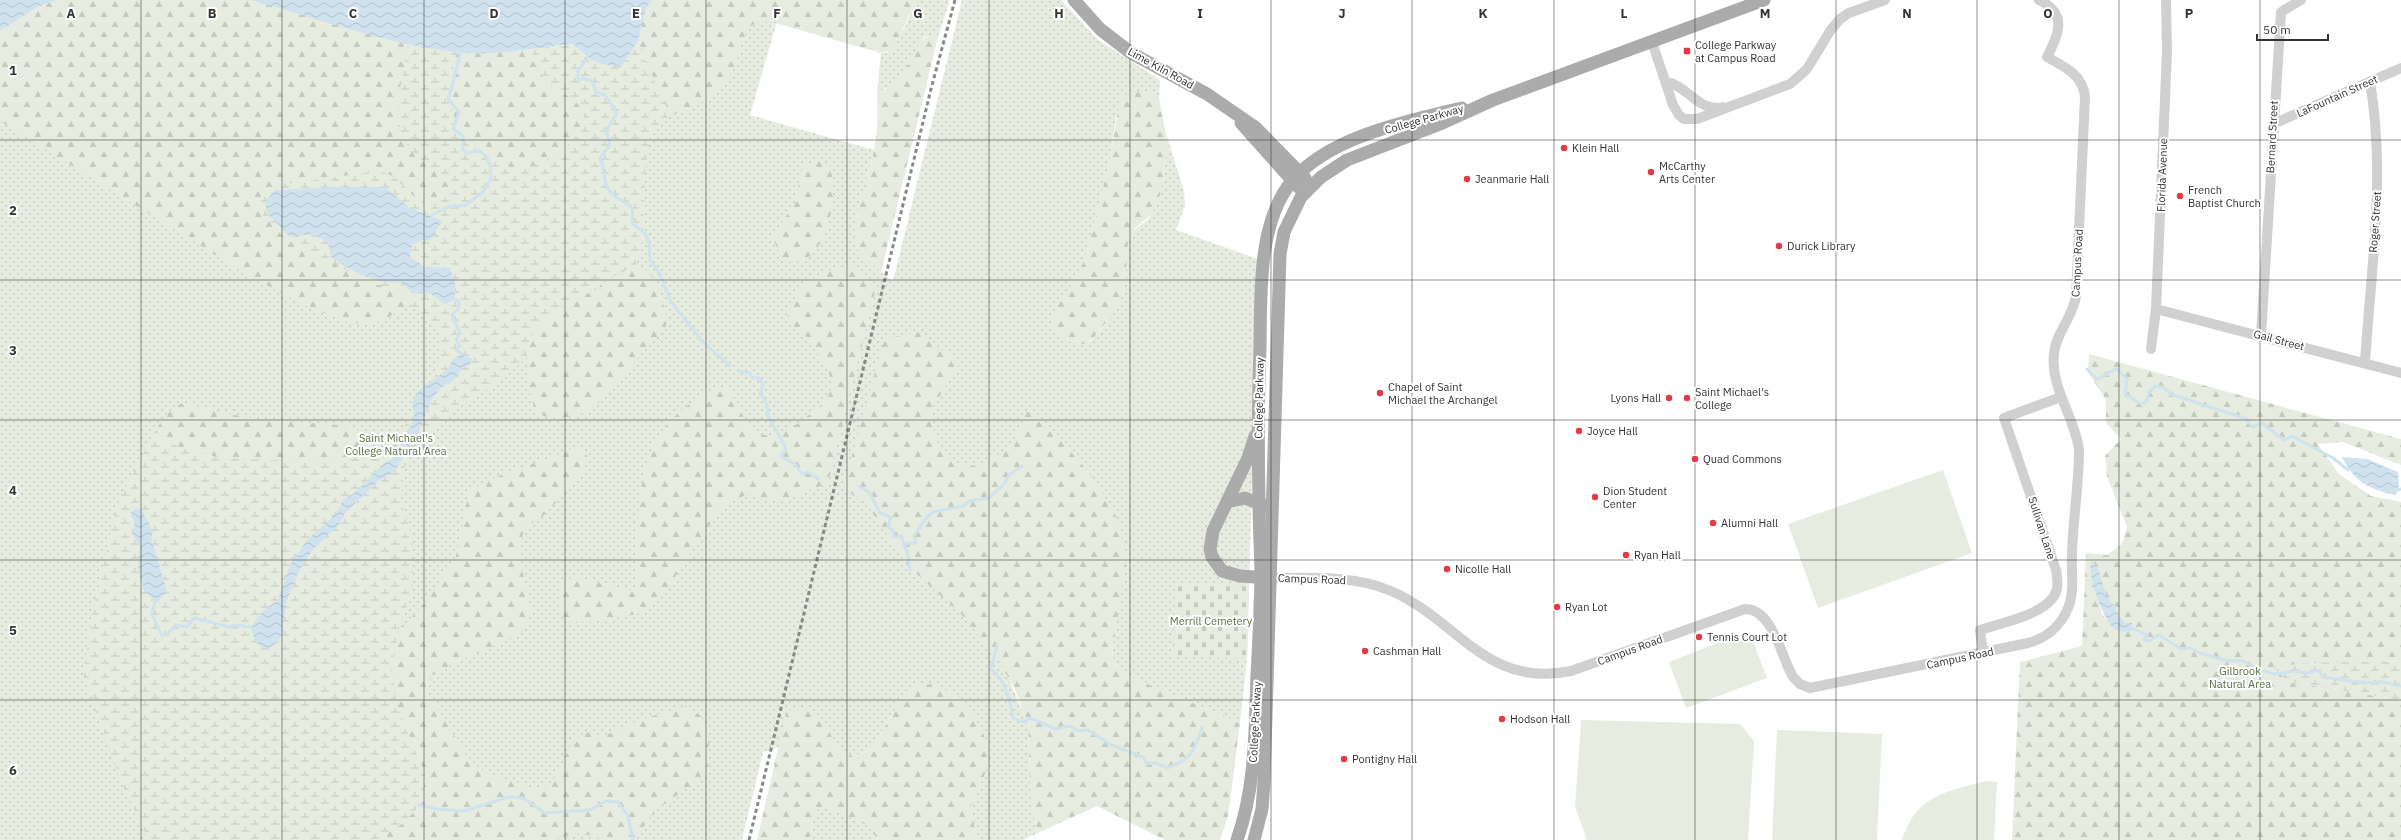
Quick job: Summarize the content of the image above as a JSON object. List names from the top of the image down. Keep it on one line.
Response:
{"streets":{"main road":["Lime Kiln Road","College Parkway"],"street":["LaFountain Street","Bernard Street","Florida Avenue","Roger Street","Campus Road","Gail Street","Sullivan Lane"]},"crossings":[["Lime Kiln Road","College Parkway"],["LaFountain Street","Bernard Street"],["LaFountain Street","Roger Street"],["College Parkway","Campus Road"],["Bernard Street","Gail Street"],["Florida Avenue","Gail Street"],["Roger Street","Gail Street"],["Campus Road","Sullivan Lane"]],"parks":["Saint Michael's College Natural Area","Merrill Cemetery","Gilbrook Natural Area"],"places":{"transit":["College Parkway at Campus Road"],"other":["Klein Hall","McCarthy Arts Center","Jeanmarie Hall","French Baptist Church","Durick Library","Chapel of Saint Michael the Archangel","Lyons Hall","Saint Michael's College","Joyce Hall","Quad Commons","Dion Student Center","Alumni Hall","Ryan Hall","Nicolle Hall","Ryan Lot","Tennis Court Lot","Cashman Hall","Hodson Hall","Pontigny Hall"]},"scale_bar":"50 m","grid":{"columns":["A","B","C","D","E","F","G","H","I","J","K","L","M","N","O","P"],"rows":["1","2","3","4","5","6"]}}
